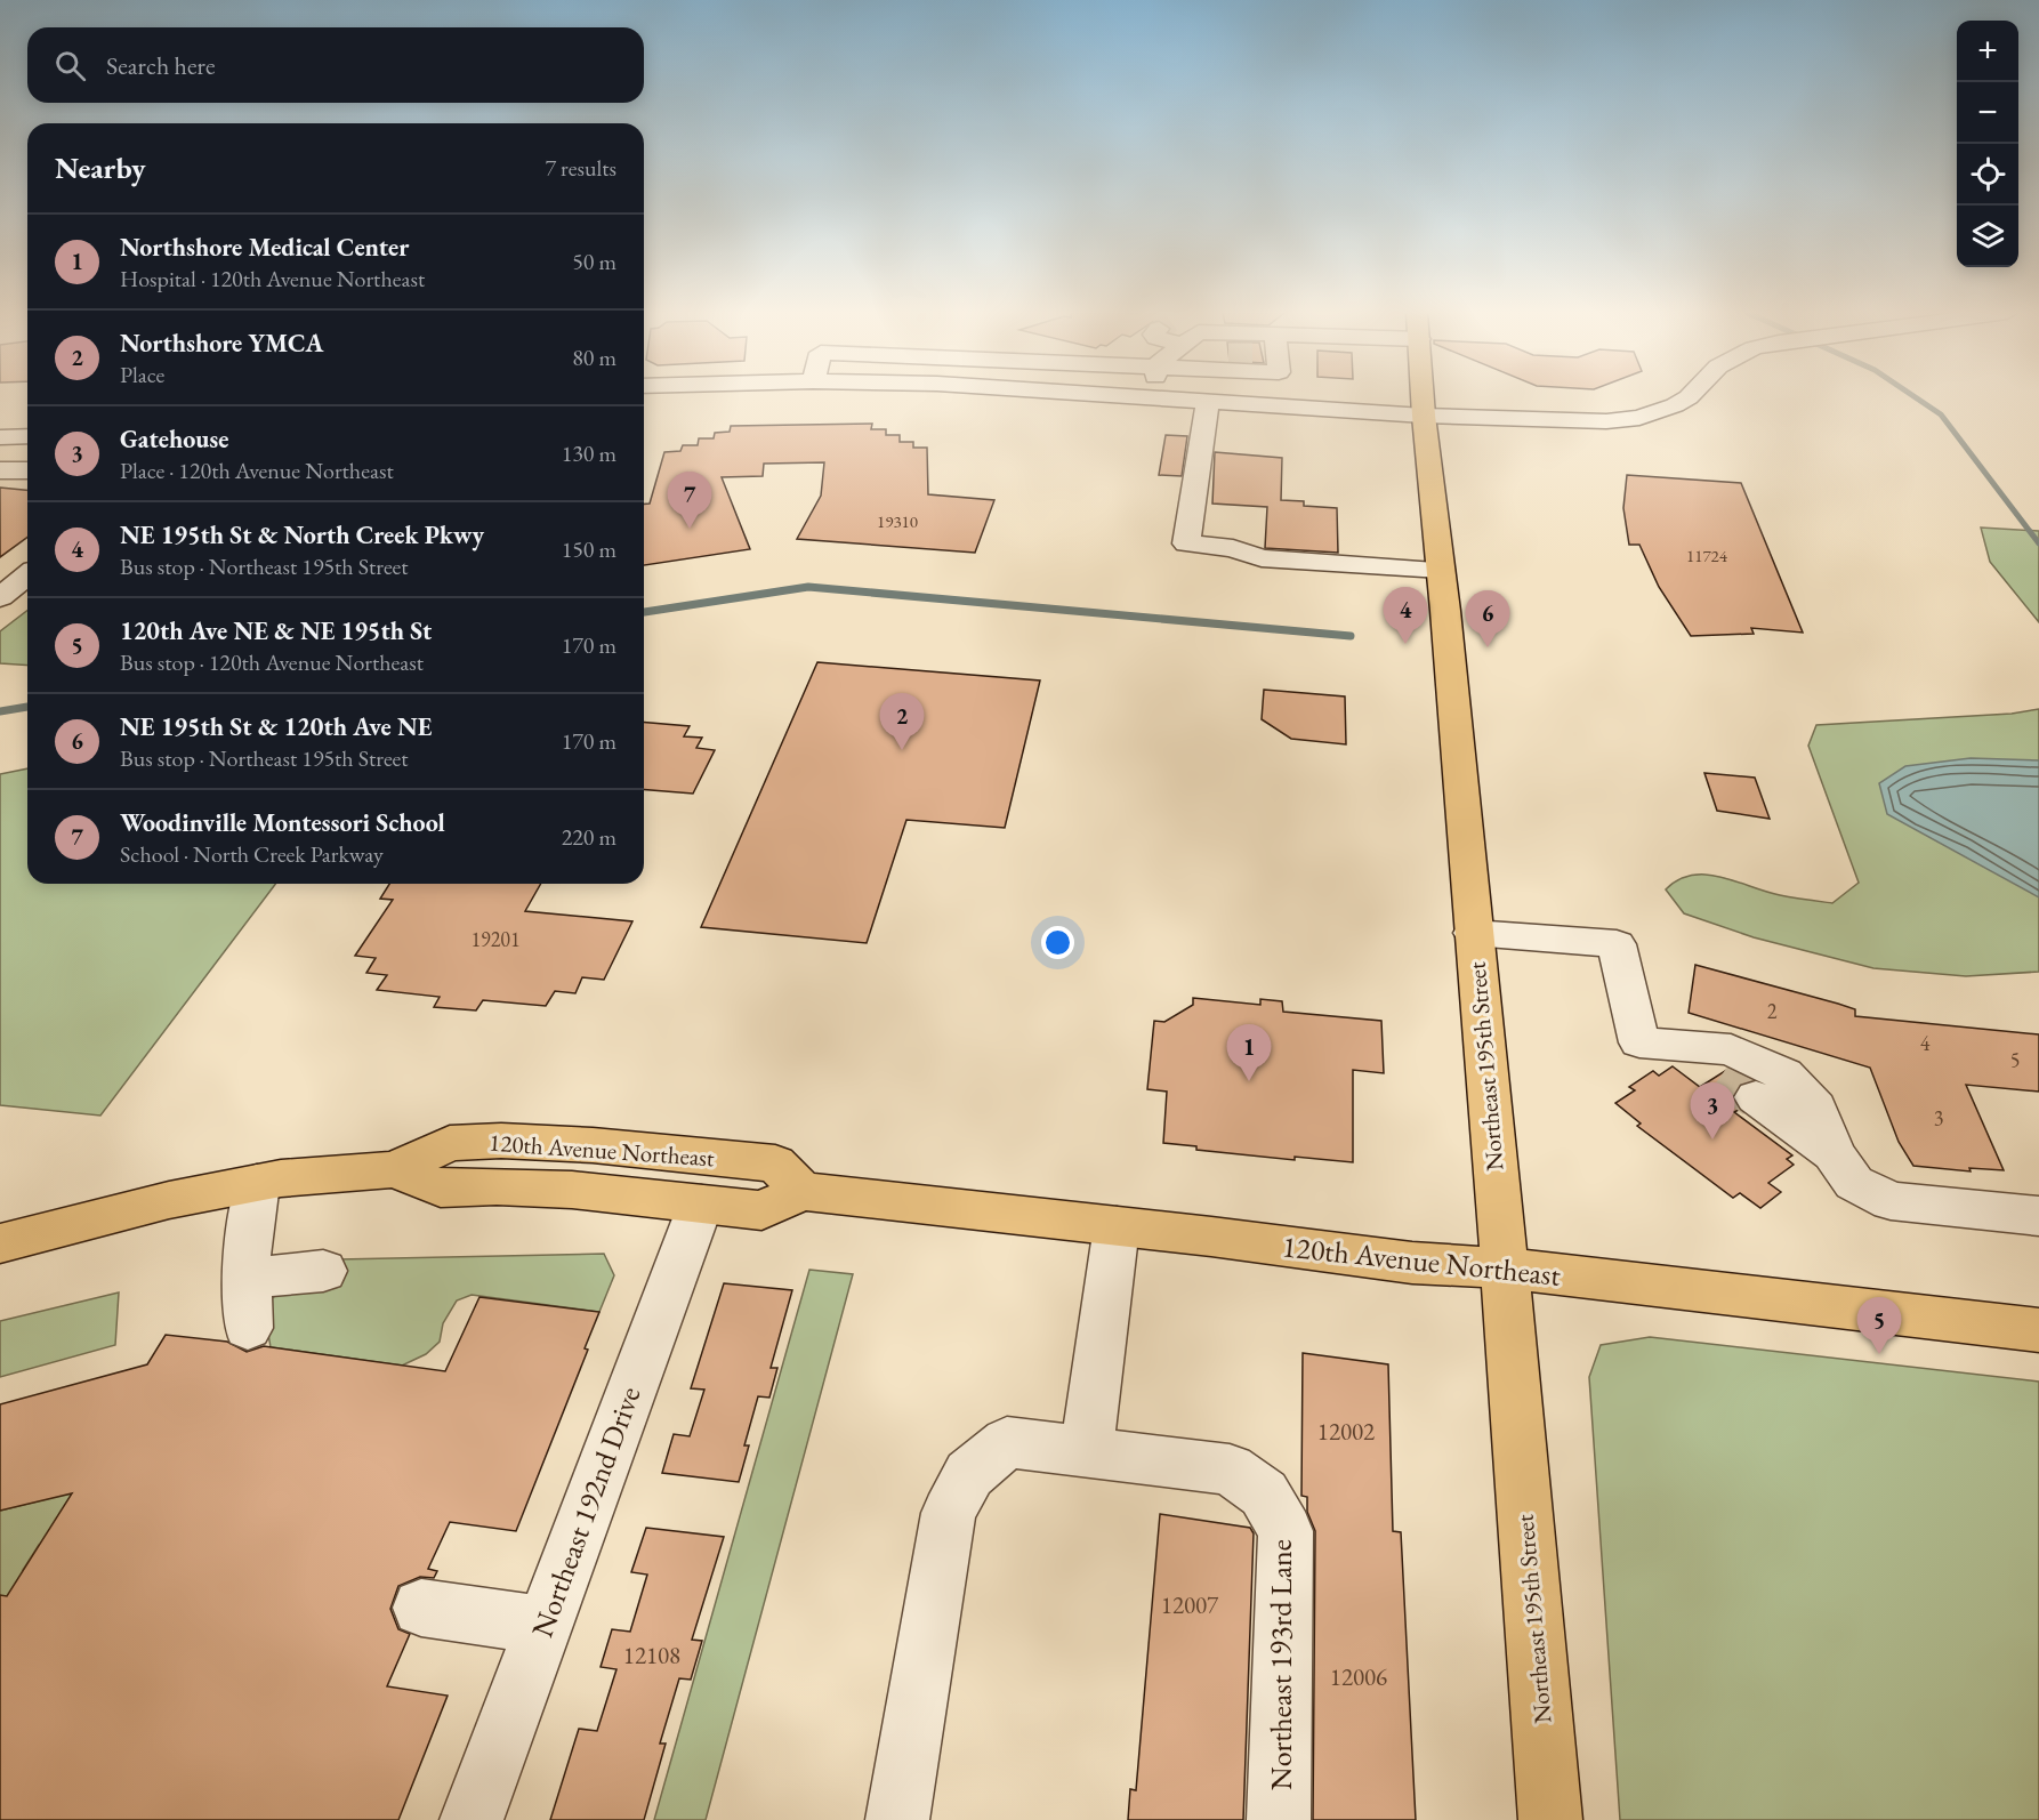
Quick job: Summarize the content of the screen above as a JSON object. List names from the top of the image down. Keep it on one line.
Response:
{"streets":{"main road":["Northeast 195th Street","120th Avenue Northeast"],"street":["Northeast 192nd Drive","Northeast 193rd Lane"]},"crossings":[["Northeast 195th Street","120th Avenue Northeast"],["120th Avenue Northeast","Northeast 192nd Drive"]],"house_numbers":["19310","11724","19201","2","4","5","3","12002","12007","12108","12006"],"page":{"map_buttons":["+","−"],"search":"Search here","heading":["Nearby","7 results"],"list":[{"mark":"1","name":"Northshore Medical Center","note":"Hospital · 120th Avenue Northeast","value":"50 m"},{"mark":"2","name":"Northshore YMCA","note":"Place","value":"80 m"},{"mark":"3","name":"Gatehouse","note":"Place · 120th Avenue Northeast","value":"130 m"},{"mark":"4","name":"NE 195th St & North Creek Pkwy","note":"Bus stop · Northeast 195th Street","value":"150 m"},{"mark":"5","name":"120th Ave NE & NE 195th St","note":"Bus stop · 120th Avenue Northeast","value":"170 m"},{"mark":"6","name":"NE 195th St & 120th Ave NE","note":"Bus stop · Northeast 195th Street","value":"170 m"},{"mark":"7","name":"Woodinville Montessori School","note":"School · North Creek Parkway","value":"220 m"}],"pins":["7","4","6","2","1","3","5"]}}
